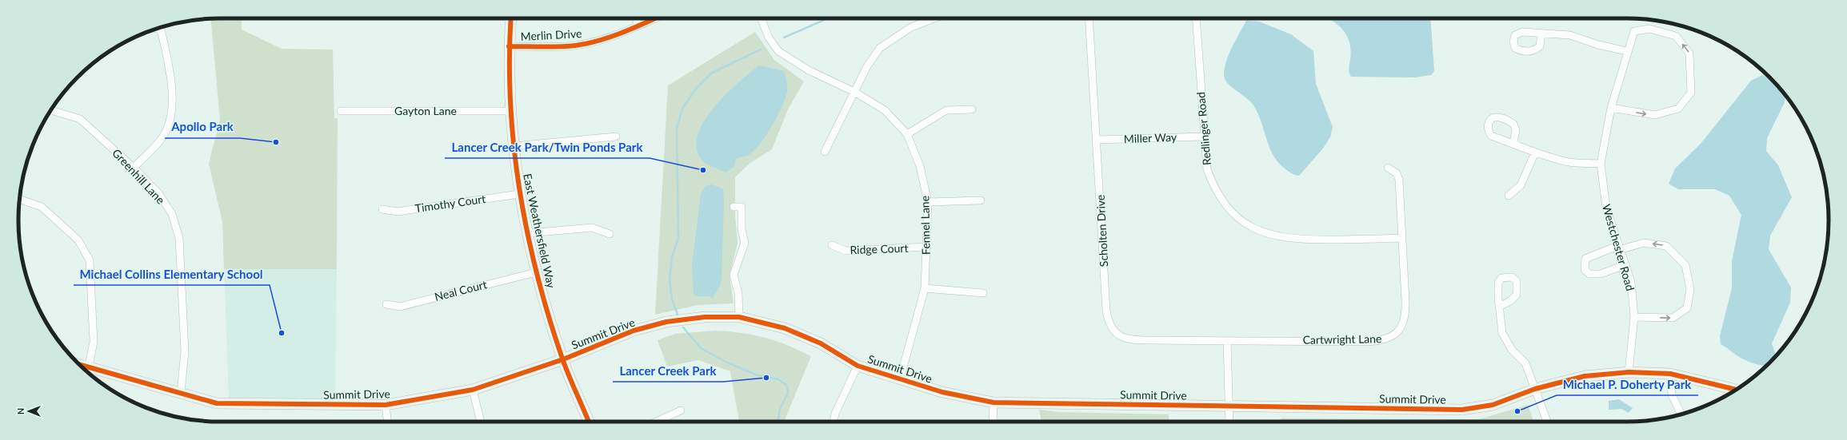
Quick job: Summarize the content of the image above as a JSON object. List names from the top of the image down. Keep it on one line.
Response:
{"streets":{"street":["Merlin Drive","Gayton Lane","Redlinger Road","Miller Way","Greenhill Lane","Timothy Court","Fennel Lane","East Weathersfield Way","Scholten Drive","Westchester Road","Ridge Court","Neal Court","Summit Drive","Cartwright Lane"]},"crossings":[["Merlin Drive","East Weathersfield Way"],["Gayton Lane","East Weathersfield Way"],["Redlinger Road","Miller Way"],["Redlinger Road","Cartwright Lane"],["Miller Way","Scholten Drive"],["Greenhill Lane","Summit Drive"],["Timothy Court","East Weathersfield Way"],["Fennel Lane","Ridge Court"],["Fennel Lane","Summit Drive"],["East Weathersfield Way","Neal Court"],["East Weathersfield Way","Summit Drive"],["Scholten Drive","Cartwright Lane"],["Westchester Road","Summit Drive"]],"places":["Apollo Park","Lancer Creek Park/Twin Ponds Park","Michael Collins Elementary School","Lancer Creek Park","Michael P. Doherty Park"],"north":"left"}
